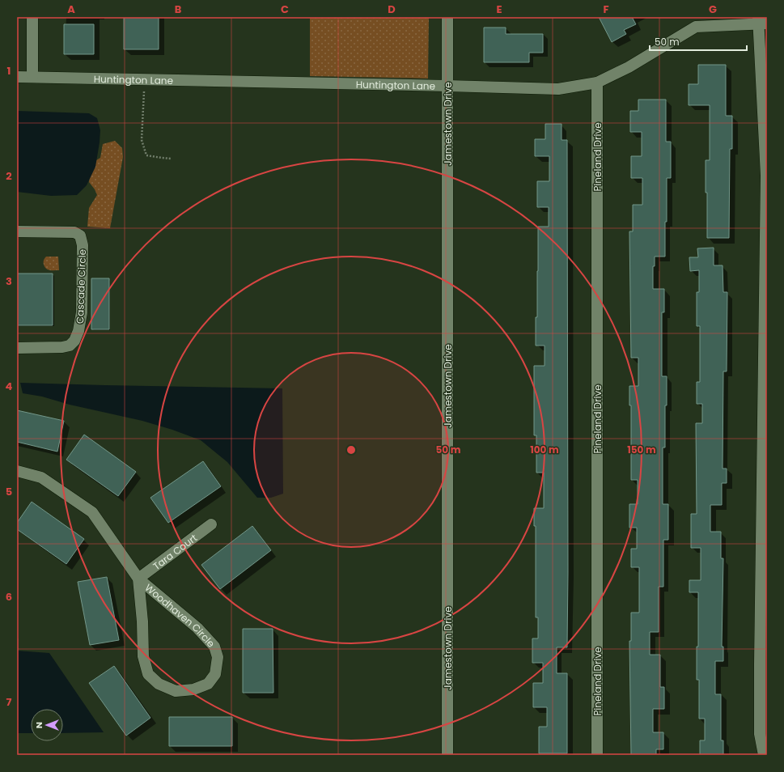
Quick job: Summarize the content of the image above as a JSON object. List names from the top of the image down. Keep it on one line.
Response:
{"streets":{"street":["Huntington Lane","Jamestown Drive","Pineland Drive","Cascade Circle","Tara Court","Woodhaven Circle"]},"crossings":[["Huntington Lane","Jamestown Drive"],["Huntington Lane","Pineland Drive"],["Tara Court","Woodhaven Circle"]],"scale_bar":"50 m","north":"left","grid":{"columns":["A","B","C","D","E","F","G"],"rows":["1","2","3","4","5","6","7"]},"rings":["50 m","100 m","150 m"]}
